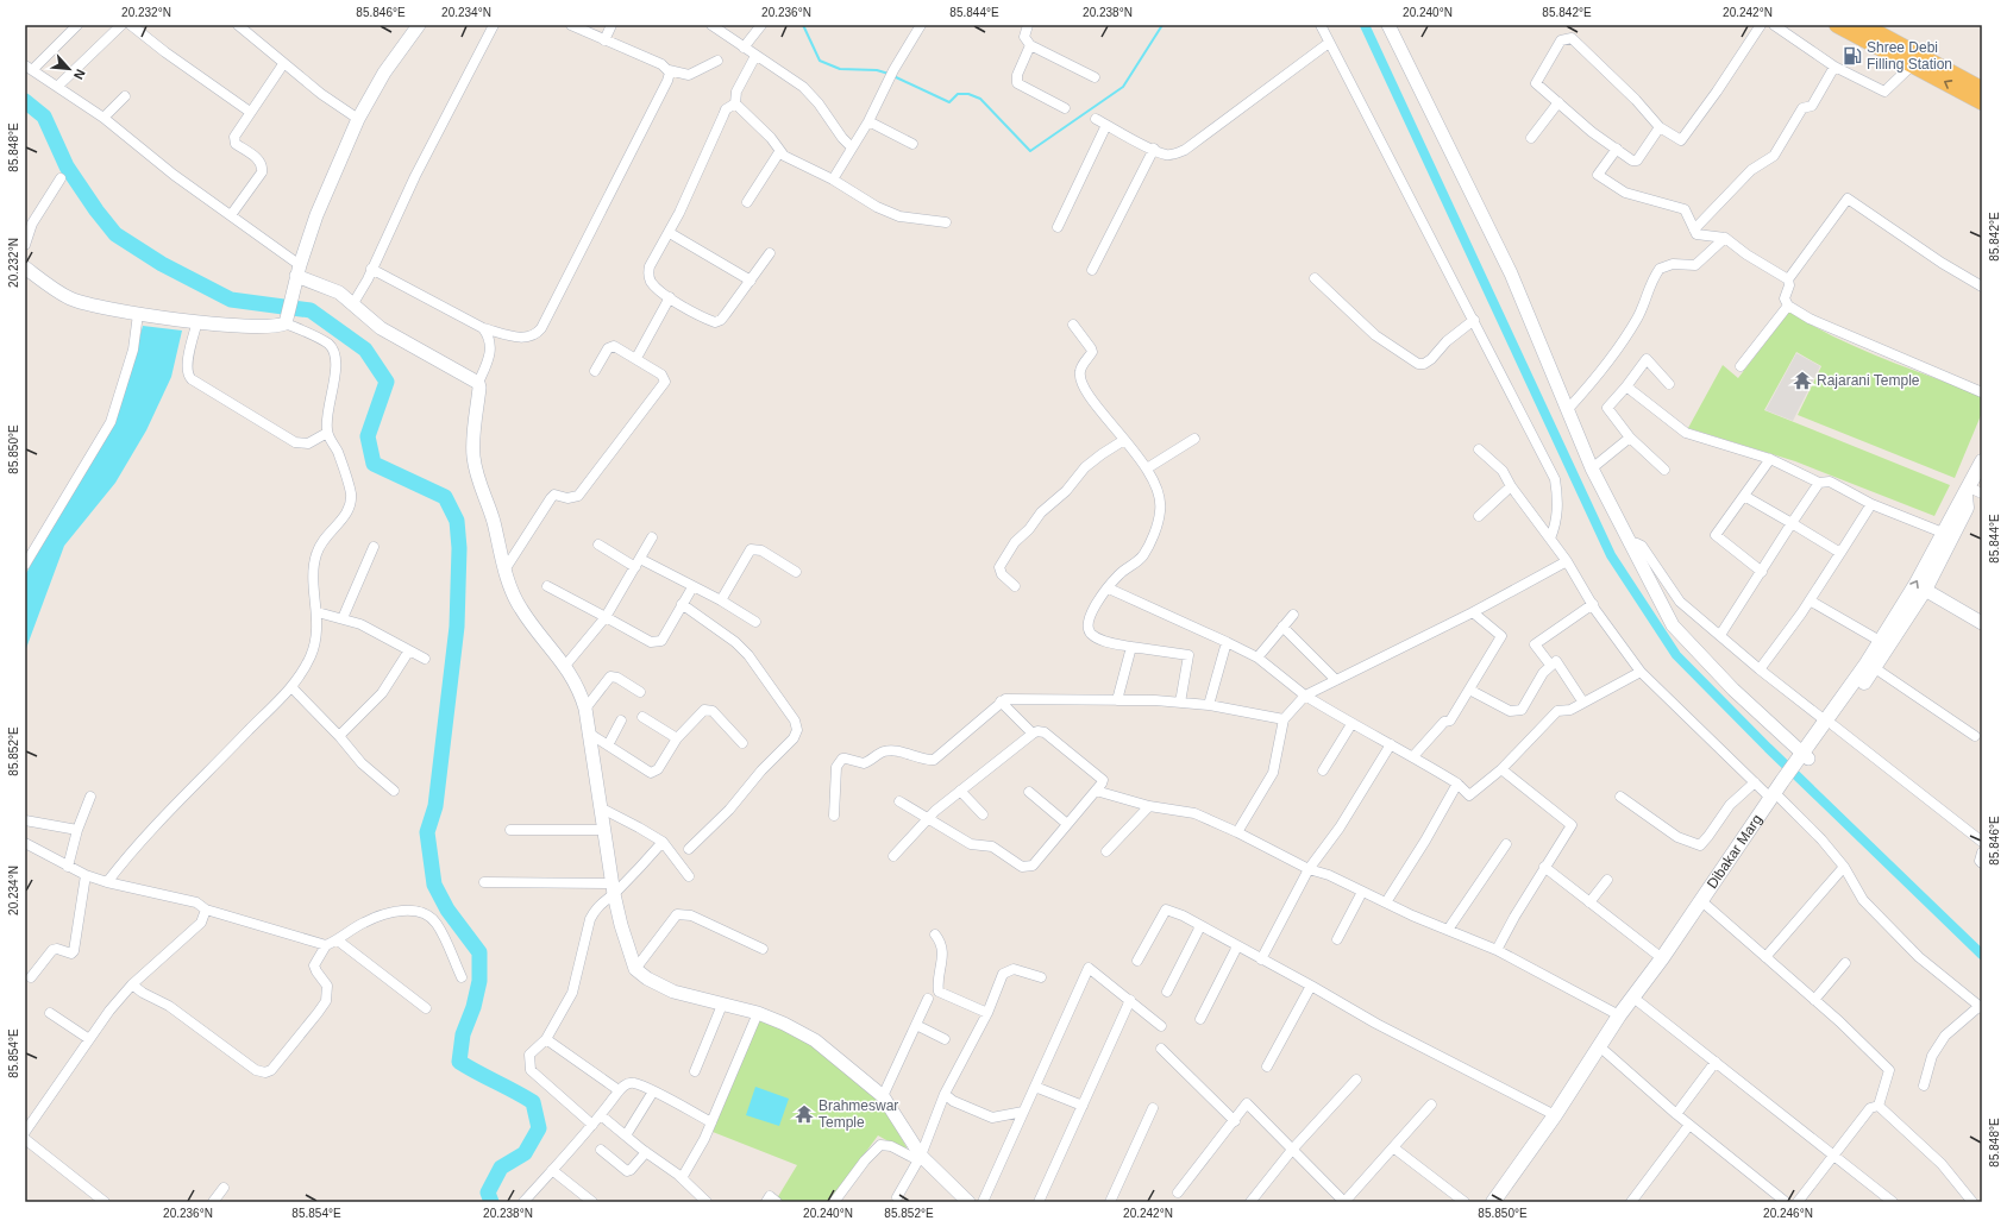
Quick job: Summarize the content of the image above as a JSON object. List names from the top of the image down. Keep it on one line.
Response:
{"streets":{"main road":["Dibakar Marg"]},"places":{"fuel station":["Shree Debi Filling Station"],"temple":["Rajarani Temple","Brahmeswar Temple"]},"north":"bottom right","coordinates":["20.232°N","85.846°E","20.234°N","20.236°N","85.844°E","20.238°N","20.240°N","85.842°E","20.242°N","85.848°E","85.850°E","85.852°E","85.854°E","20.246°N"]}
